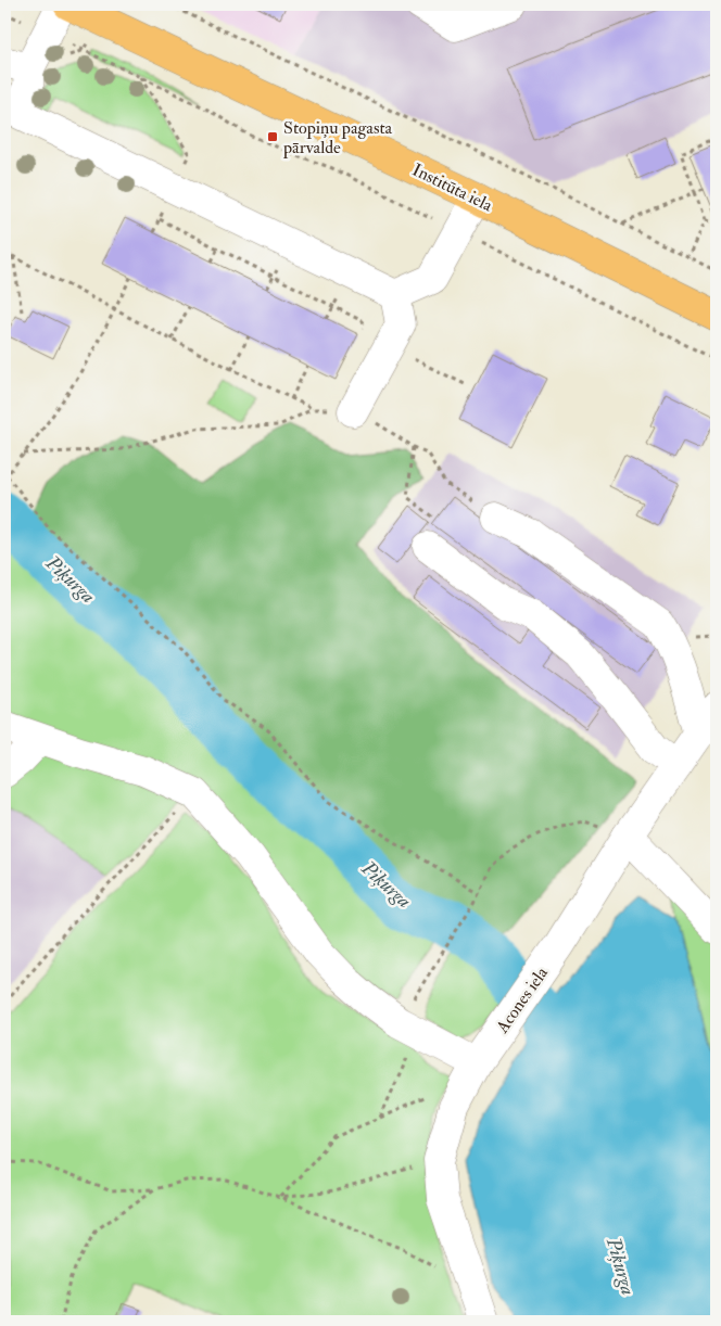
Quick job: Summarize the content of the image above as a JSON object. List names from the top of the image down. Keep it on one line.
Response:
{"streets":{"main road":["Institūta iela"],"street":["Acones iela"]},"water":["Piķurga"],"places":{"transit":["Stopiņu pagasta pārvalde"]}}
